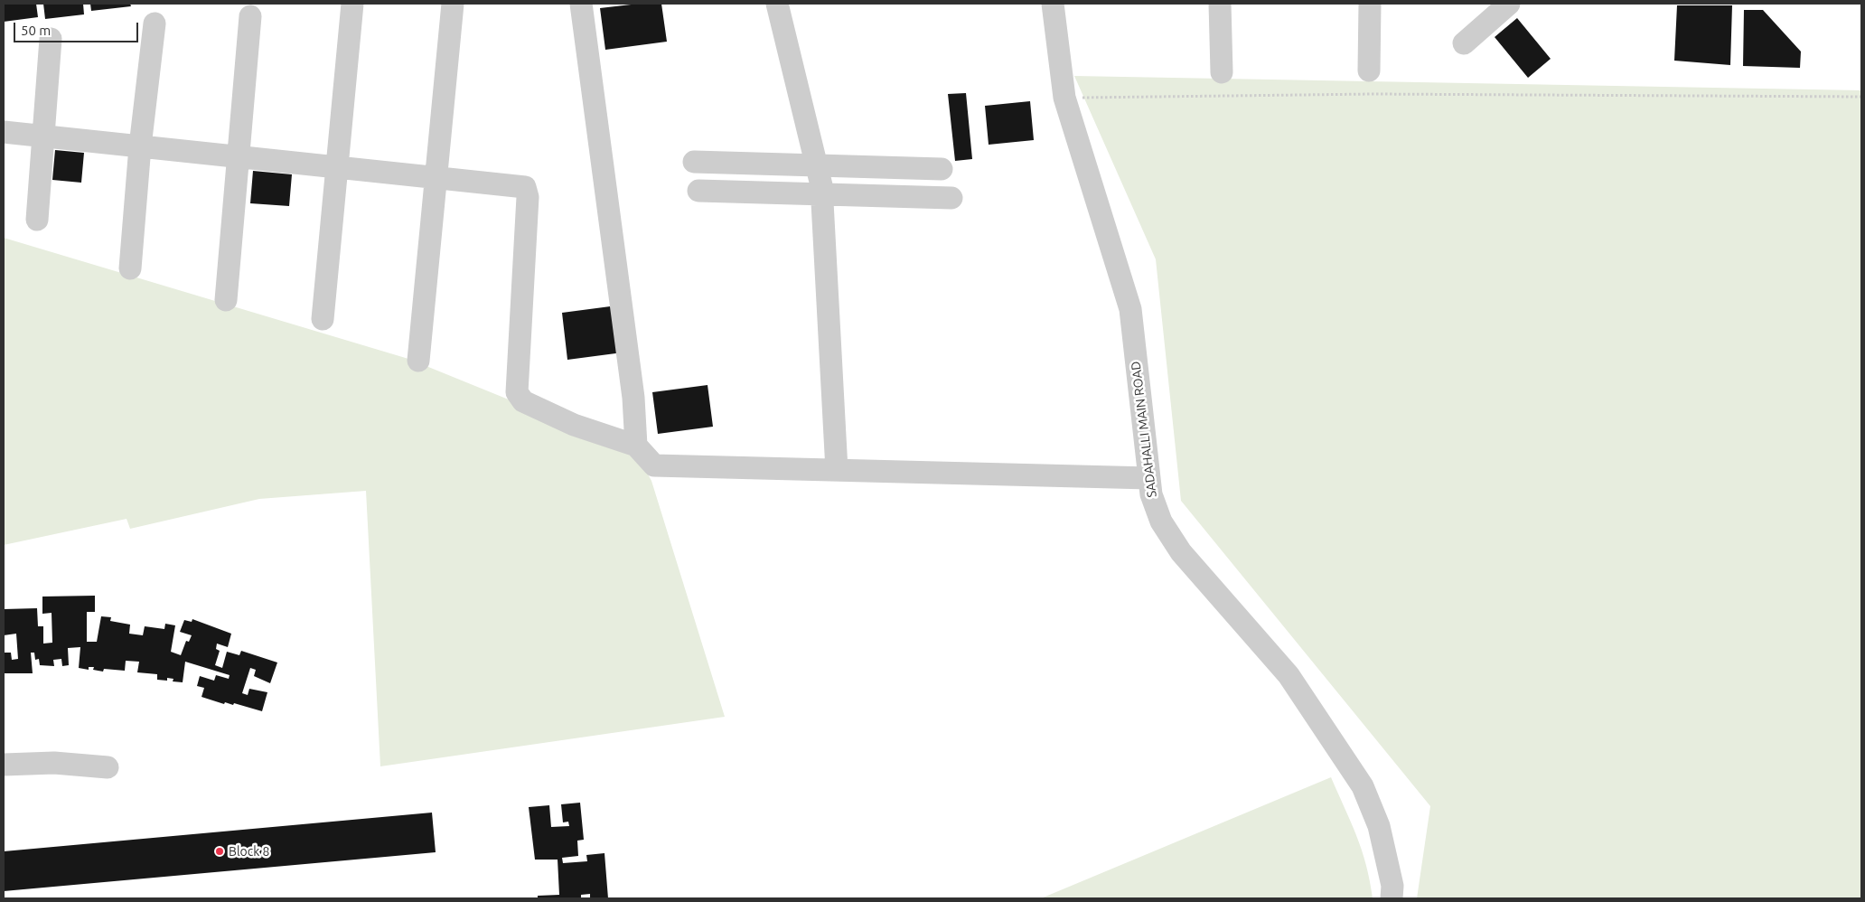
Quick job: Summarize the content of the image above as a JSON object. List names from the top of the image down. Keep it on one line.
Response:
{"streets":{"street":["SADAHALLI MAIN ROAD"]},"places":["Block 8"],"scale_bar":"50 m"}
